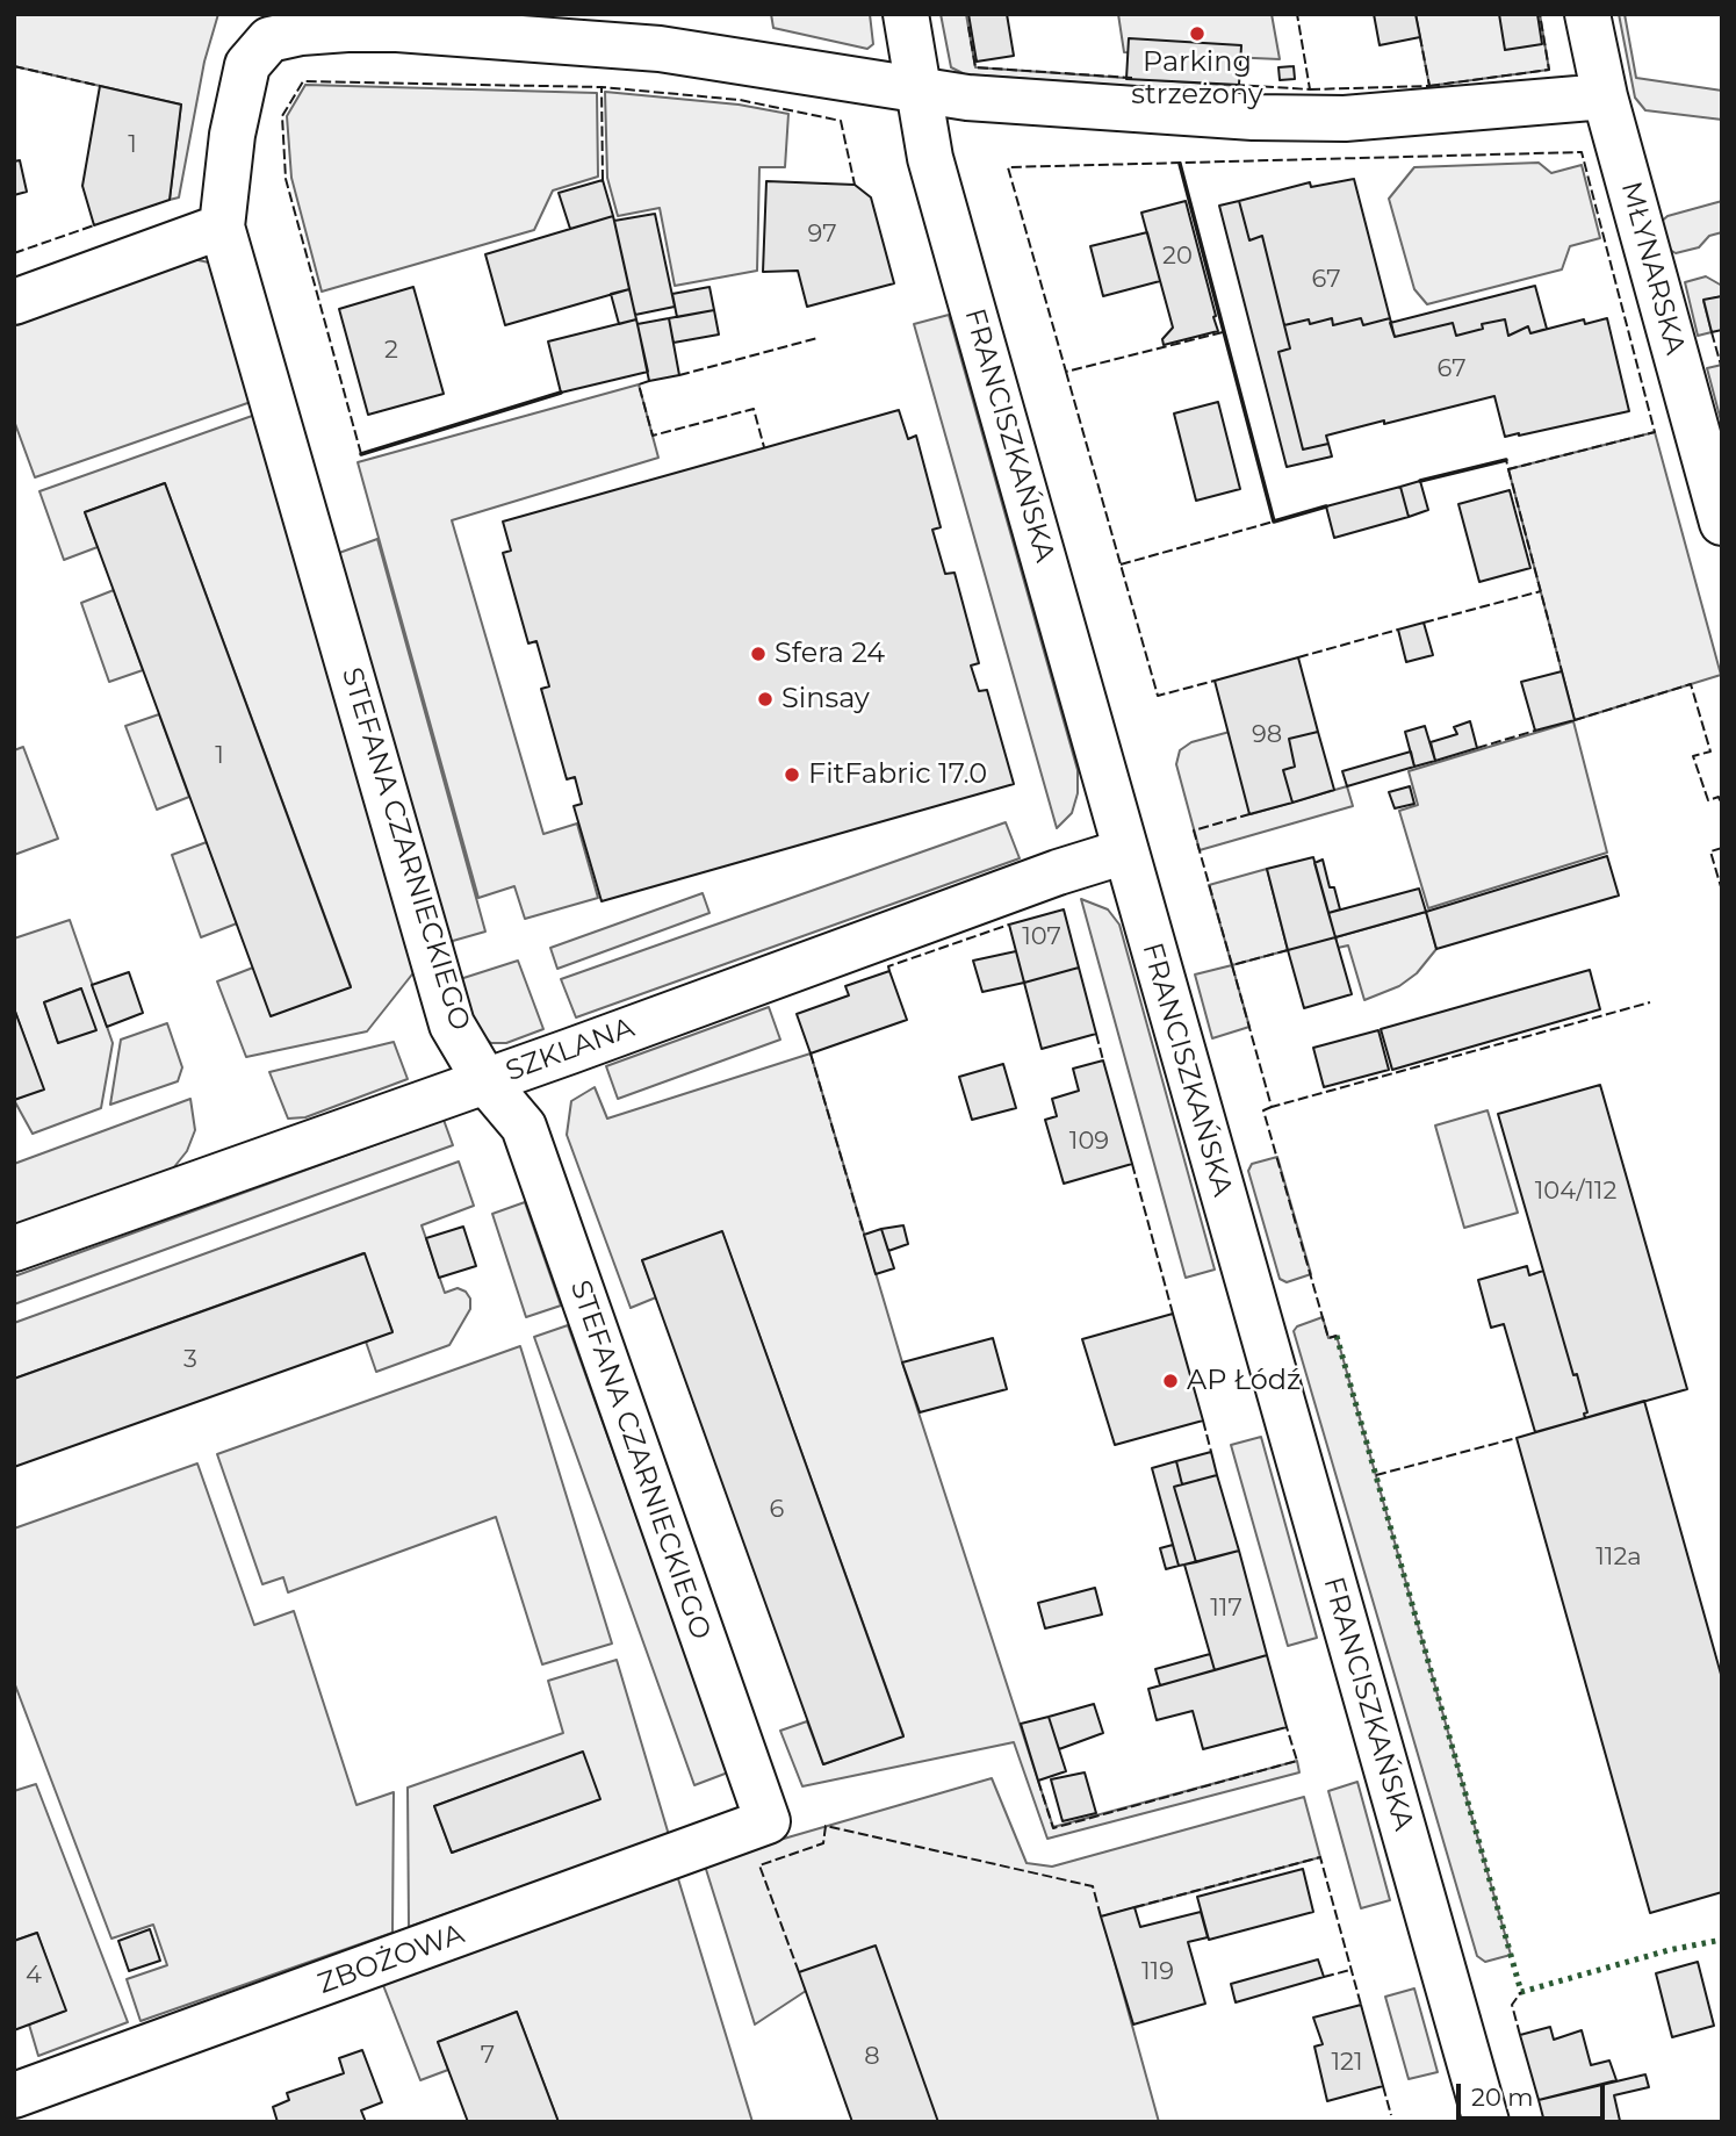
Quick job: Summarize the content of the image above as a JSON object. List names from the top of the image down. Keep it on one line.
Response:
{"streets":{"street":["MŁYNARSKA","FRANCISZKAŃSKA","STEFANA CZARNIECKIEGO","SZKLANA","ZBOŻOWA"]},"crossings":[["FRANCISZKAŃSKA","STEFANA CZARNIECKIEGO"],["FRANCISZKAŃSKA","SZKLANA"],["STEFANA CZARNIECKIEGO","SZKLANA"],["STEFANA CZARNIECKIEGO","ZBOŻOWA"]],"places":["Parking strzeżony","Sfera 24","Sinsay","FitFabric 17.0","AP Łódź"],"house_numbers":["1","97","20","67","2","67","98","1","107","109","104/112","3","6","112a","117","119","4","7","8","121"],"scale_bar":"20 m"}
